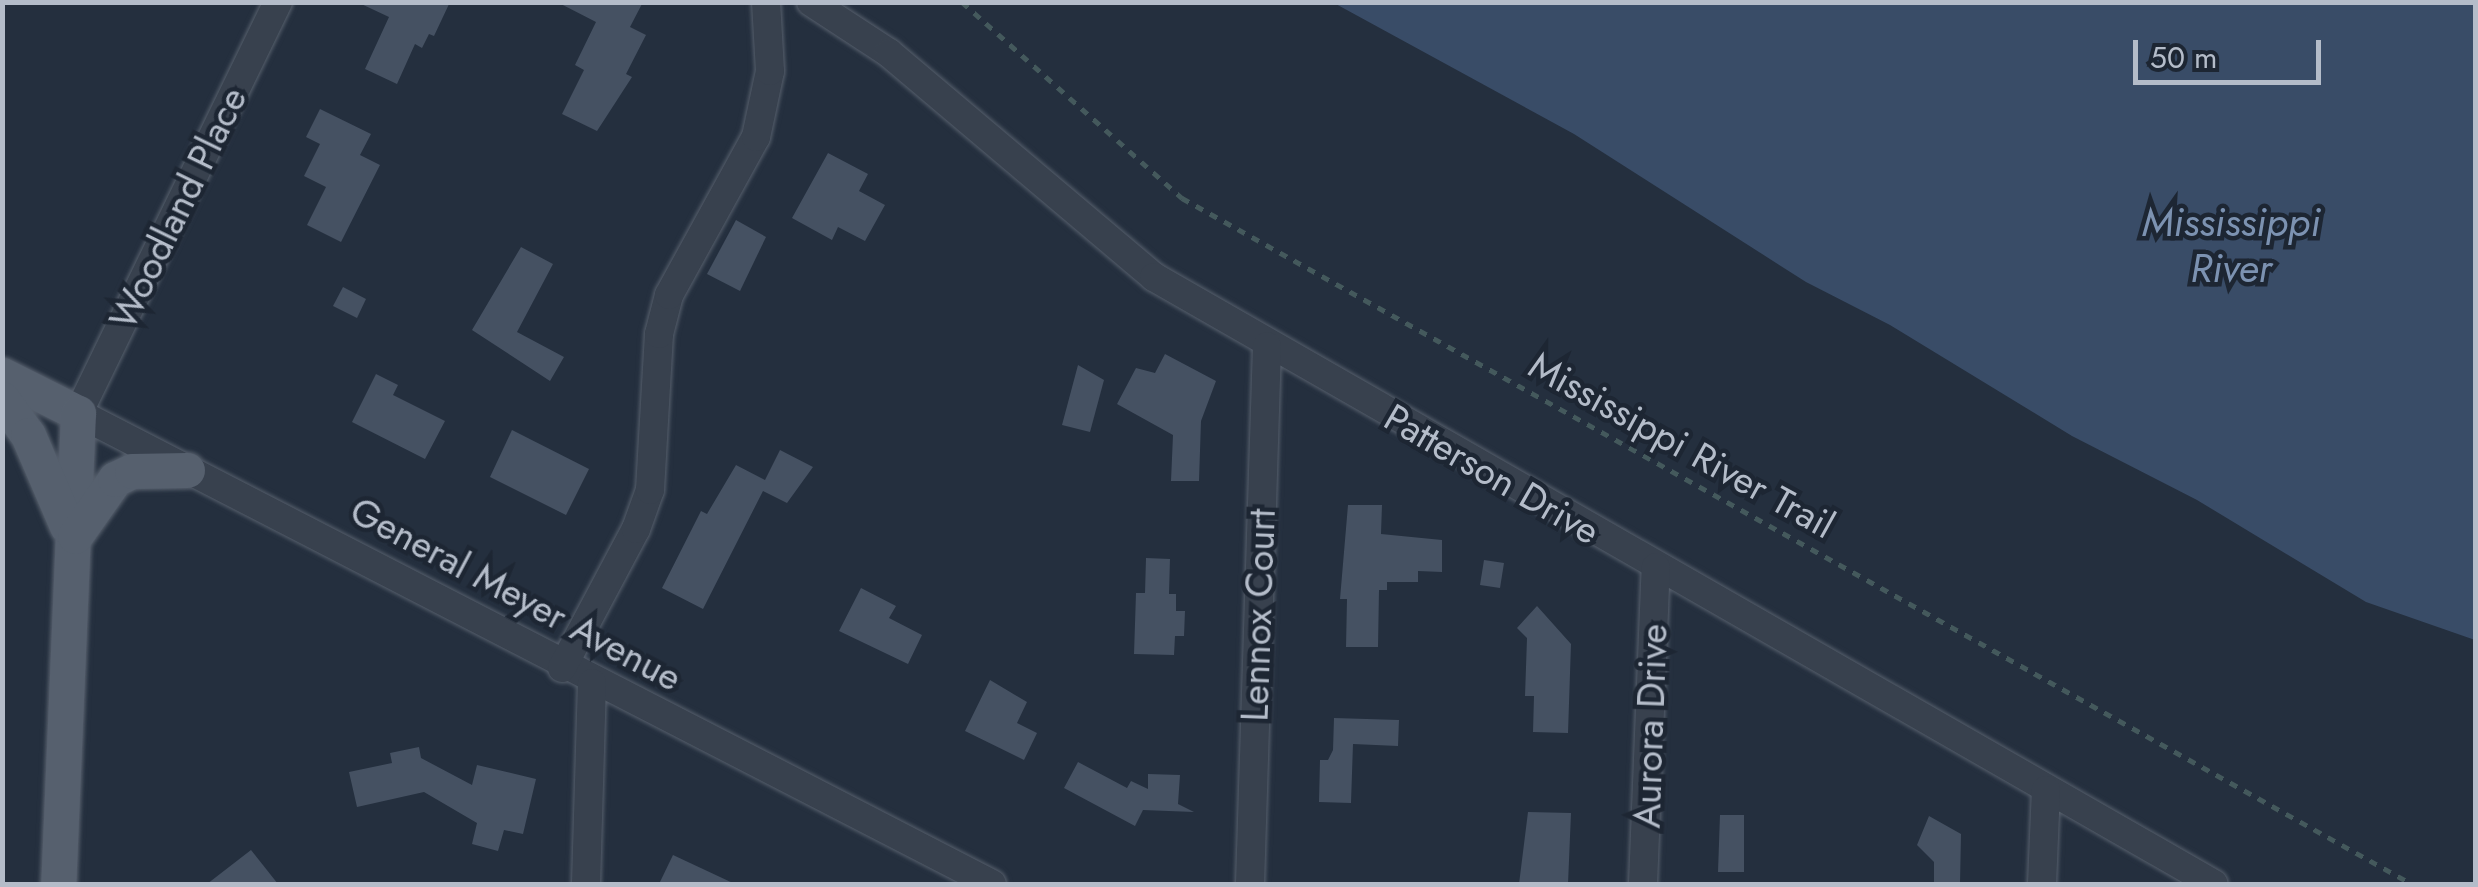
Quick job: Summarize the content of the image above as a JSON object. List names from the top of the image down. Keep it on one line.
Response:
{"streets":{"main road":["General Meyer Avenue"],"street":["Woodland Place","Patterson Drive","Lennox Court","Aurora Drive"],"path":["Mississippi River Trail"]},"crossings":[["Woodland Place","General Meyer Avenue"],["Patterson Drive","Lennox Court"],["Patterson Drive","Aurora Drive"]],"water":["Mississippi River"],"scale_bar":"50 m"}
